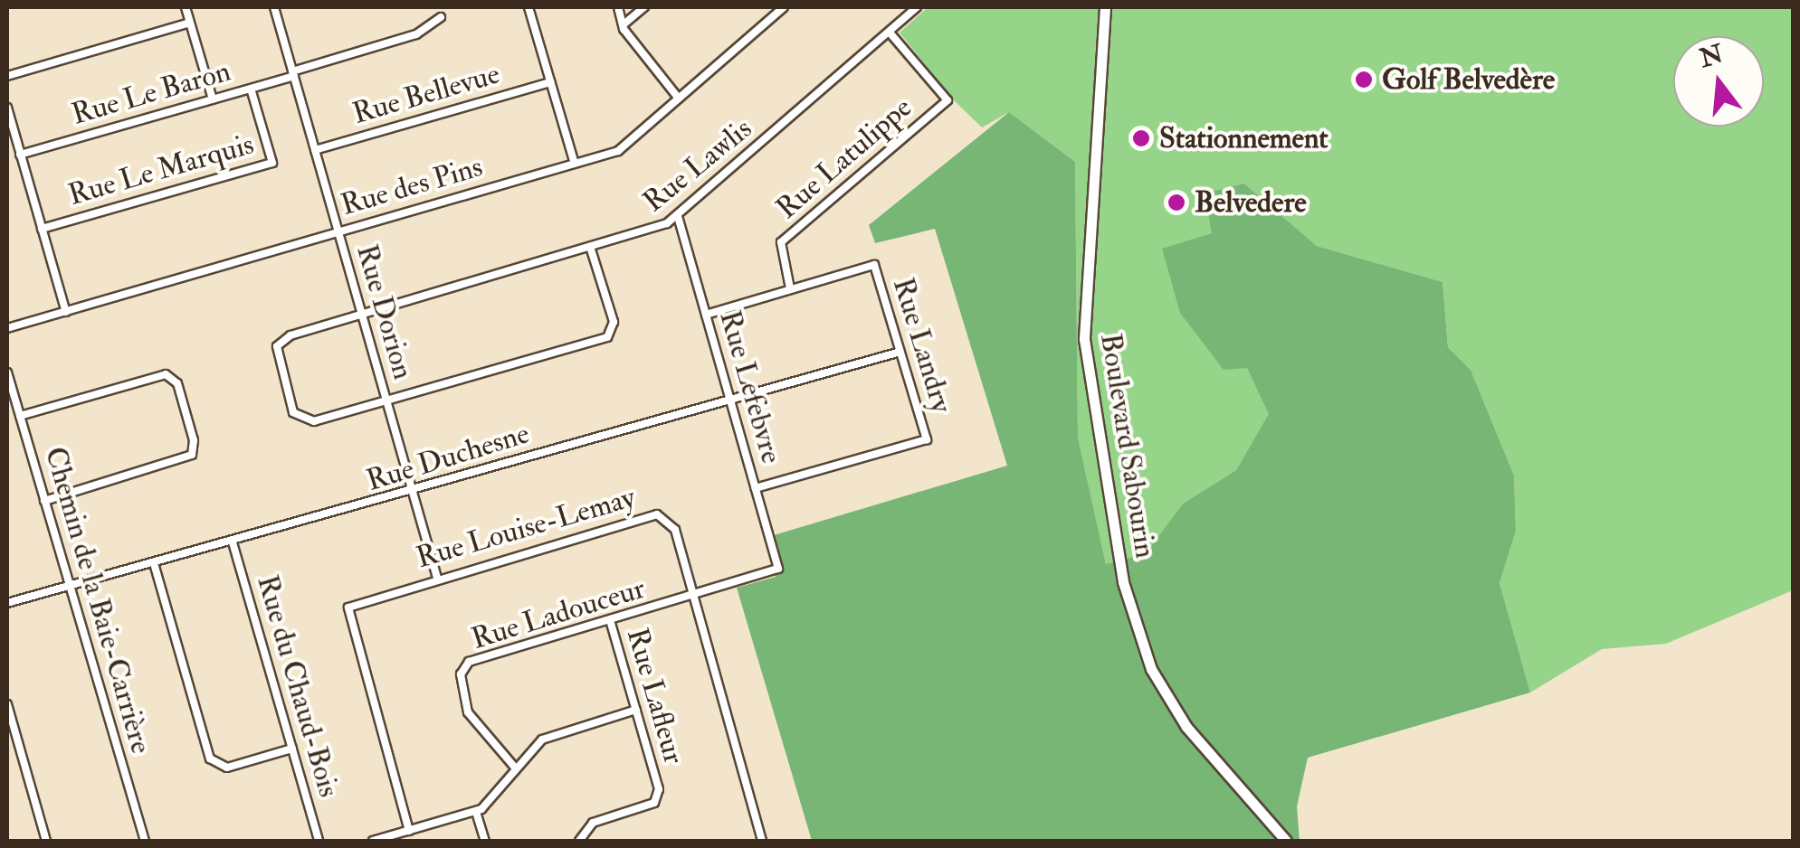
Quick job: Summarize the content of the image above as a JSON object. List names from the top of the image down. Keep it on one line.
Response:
{"streets":{"street":["Rue Le Baron","Rue Bellevue","Rue Latulippe","Rue Lawlis","Rue Le Marquis","Rue des Pins","Rue Dorion","Rue Landry","Rue Lefebvre","Boulevard Sabourin","Rue Duchesne","Rue Louise-Lemay","Chemin de la Baie-Carrière","Rue Ladouceur","Rue du Chaud-Bois","Rue Lafleur"]},"crossings":[["Rue Le Baron","Rue Le Marquis"],["Rue Le Baron","Rue Dorion"],["Rue Bellevue","Rue Dorion"],["Rue Latulippe","Rue Lawlis"],["Rue Latulippe","Rue Landry"],["Rue Lawlis","Rue Dorion"],["Rue Lawlis","Rue Lefebvre"],["Rue des Pins","Rue Dorion"],["Rue Dorion","Rue Duchesne"],["Rue Dorion","Rue Louise-Lemay"],["Rue Landry","Rue Lefebvre"],["Rue Landry","Rue Duchesne"],["Rue Lefebvre","Rue Duchesne"],["Rue Lefebvre","Rue Ladouceur"],["Rue Duchesne","Chemin de la Baie-Carrière"],["Rue Duchesne","Rue du Chaud-Bois"],["Rue Louise-Lemay","Rue Ladouceur"],["Rue Ladouceur","Rue Lafleur"]],"places":["Golf Belvedère","Stationnement","Belvedere"],"north":"top"}
